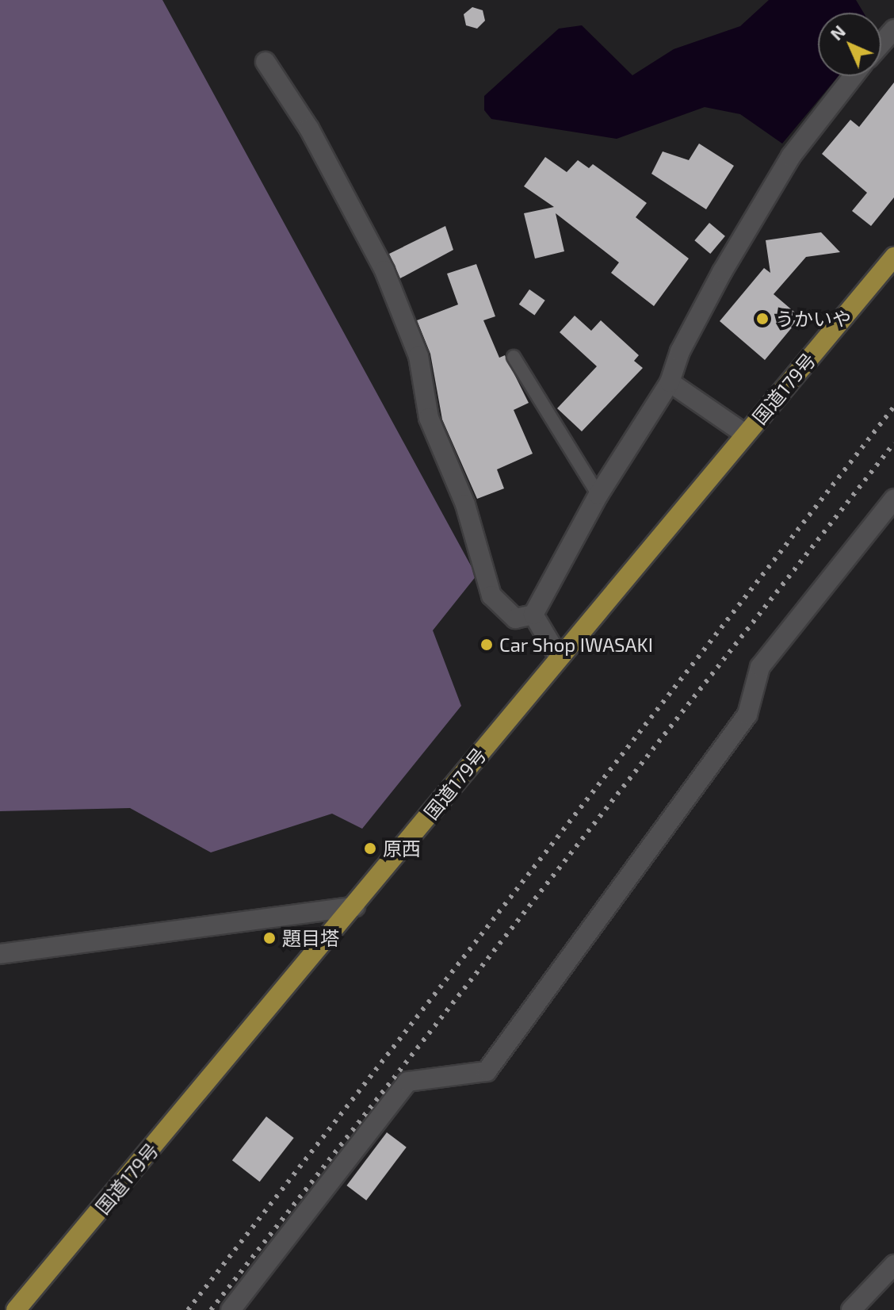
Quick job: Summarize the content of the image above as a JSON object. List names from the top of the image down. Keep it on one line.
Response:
{"streets":{"highway":["国道179号"]},"places":["うかいや","Car Shop IWASAKI","原西","題目塔"],"north":"top left"}
